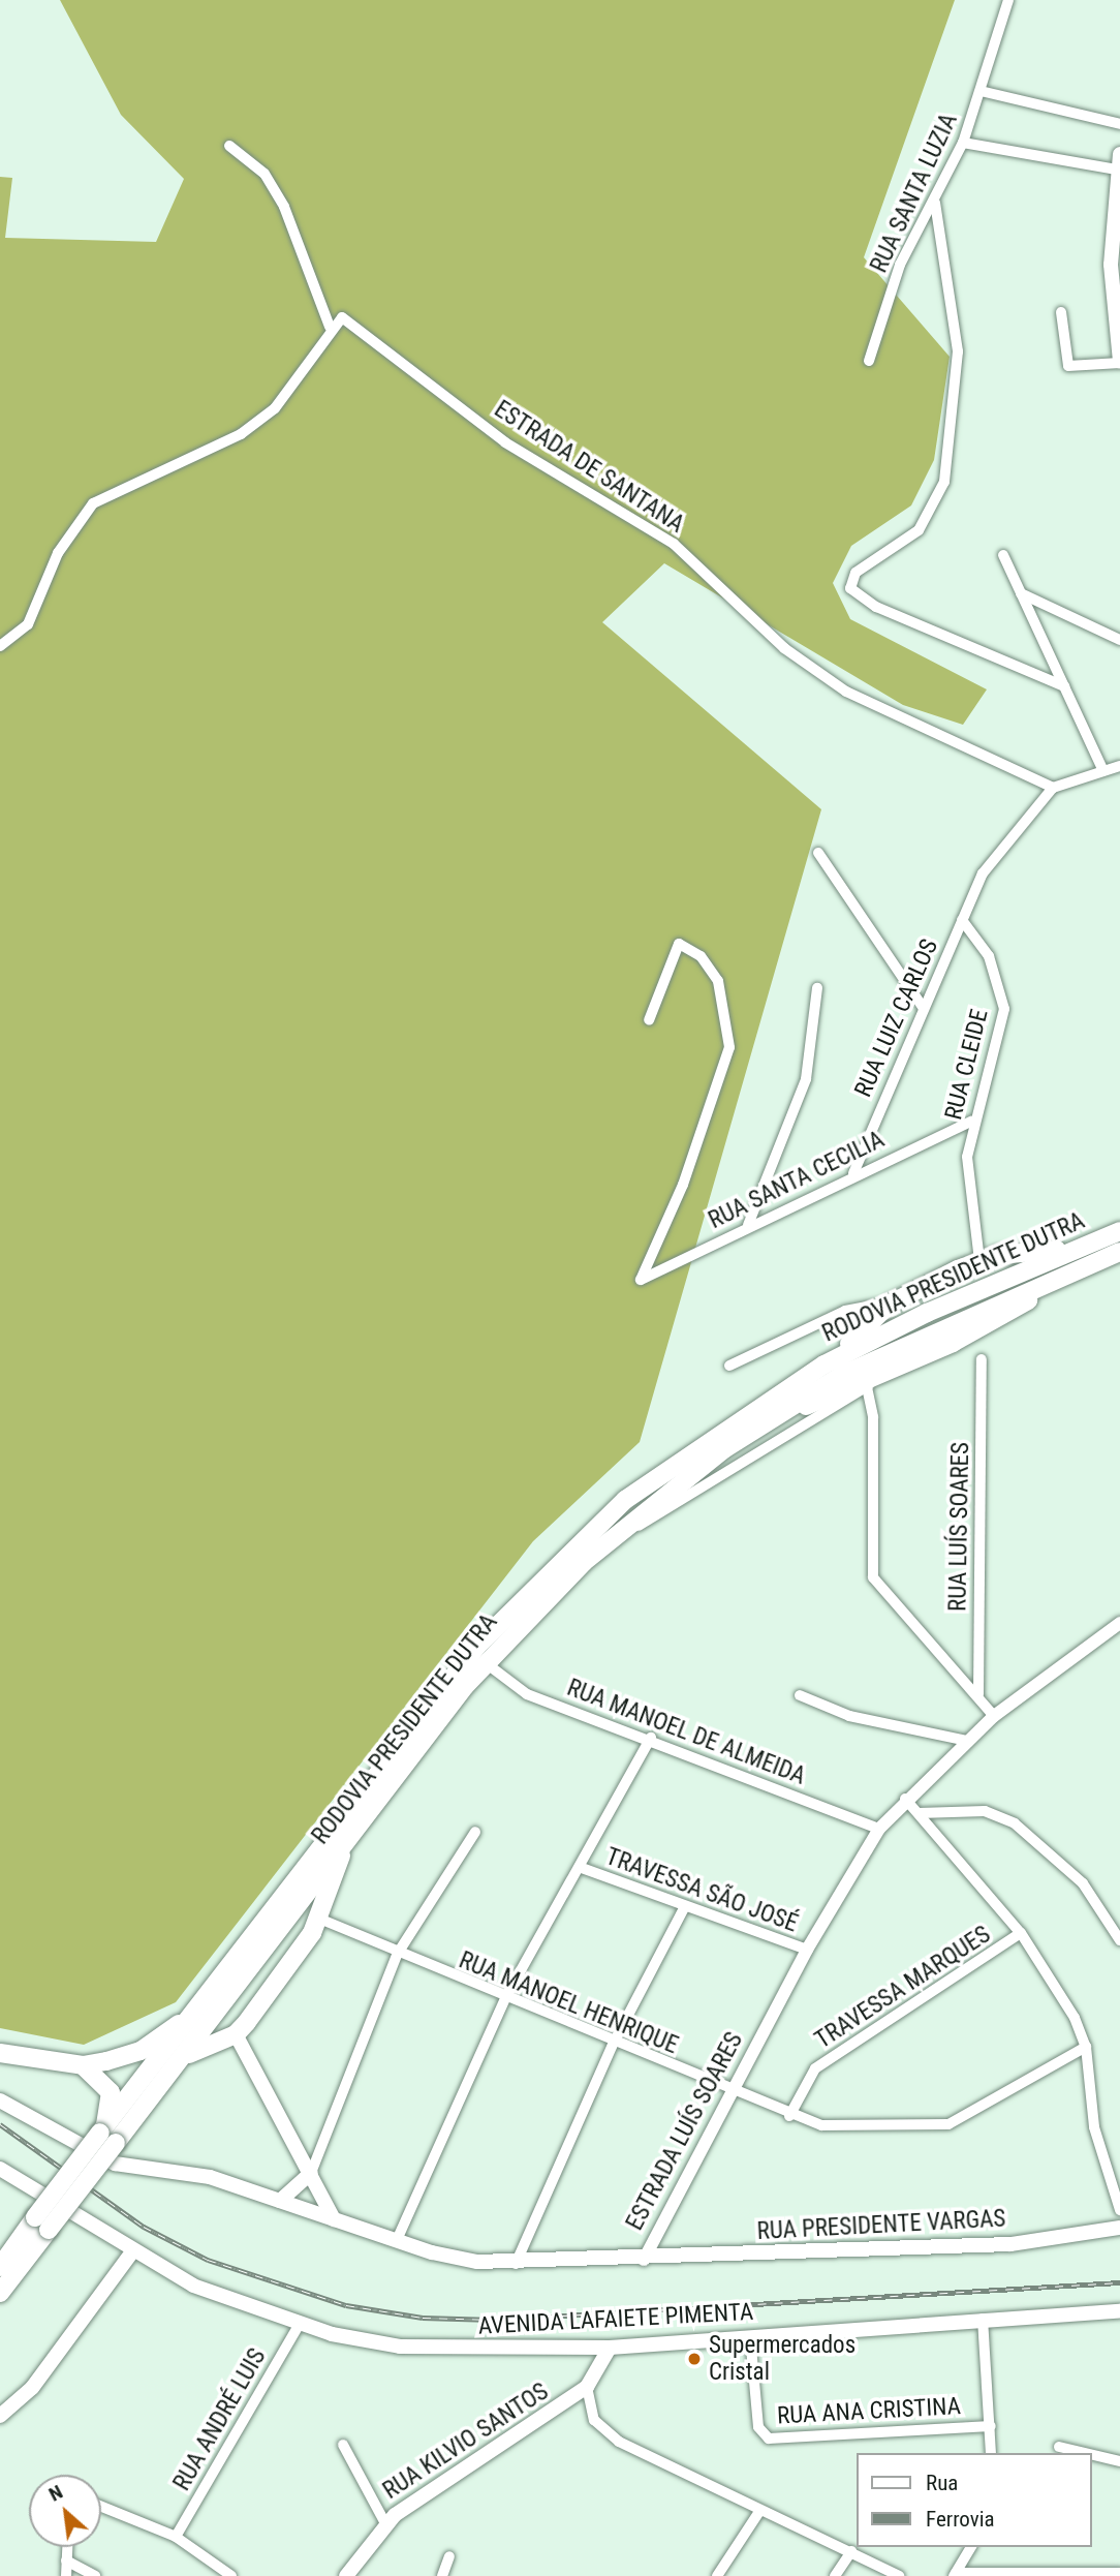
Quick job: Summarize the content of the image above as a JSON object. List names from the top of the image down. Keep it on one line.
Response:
{"streets":{"highway":["RODOVIA PRESIDENTE DUTRA"],"main road":["ESTRADA LUÍS SOARES","RUA PRESIDENTE VARGAS","AVENIDA LAFAIETE PIMENTA","RUA KILVIO SANTOS"],"street":["RUA SANTA LUZIA","ESTRADA DE SANTANA","RUA LUIZ CARLOS","RUA CLEIDE","RUA SANTA CECILIA","RUA LUÍS SOARES","RUA MANOEL DE ALMEIDA","TRAVESSA SÃO JOSÉ","TRAVESSA MARQUES","RUA MANOEL HENRIQUE","RUA ANA CRISTINA","RUA ANDRÉ LUIS"]},"crossings":[["RUA LUIZ CARLOS","RUA CLEIDE"],["RUA LUIZ CARLOS","RUA SANTA CECILIA"],["RUA CLEIDE","RUA SANTA CECILIA"],["RODOVIA PRESIDENTE DUTRA","RUA MANOEL DE ALMEIDA"],["RUA MANOEL DE ALMEIDA","ESTRADA LUÍS SOARES"],["TRAVESSA SÃO JOSÉ","ESTRADA LUÍS SOARES"],["TRAVESSA MARQUES","RUA MANOEL HENRIQUE"],["RUA MANOEL HENRIQUE","ESTRADA LUÍS SOARES"],["ESTRADA LUÍS SOARES","RUA PRESIDENTE VARGAS"],["AVENIDA LAFAIETE PIMENTA","RUA ANA CRISTINA"],["AVENIDA LAFAIETE PIMENTA","RUA ANDRÉ LUIS"],["AVENIDA LAFAIETE PIMENTA","RUA KILVIO SANTOS"]],"places":["Supermercados Cristal"],"legend":["Rua","Ferrovia"],"north":"top left"}
